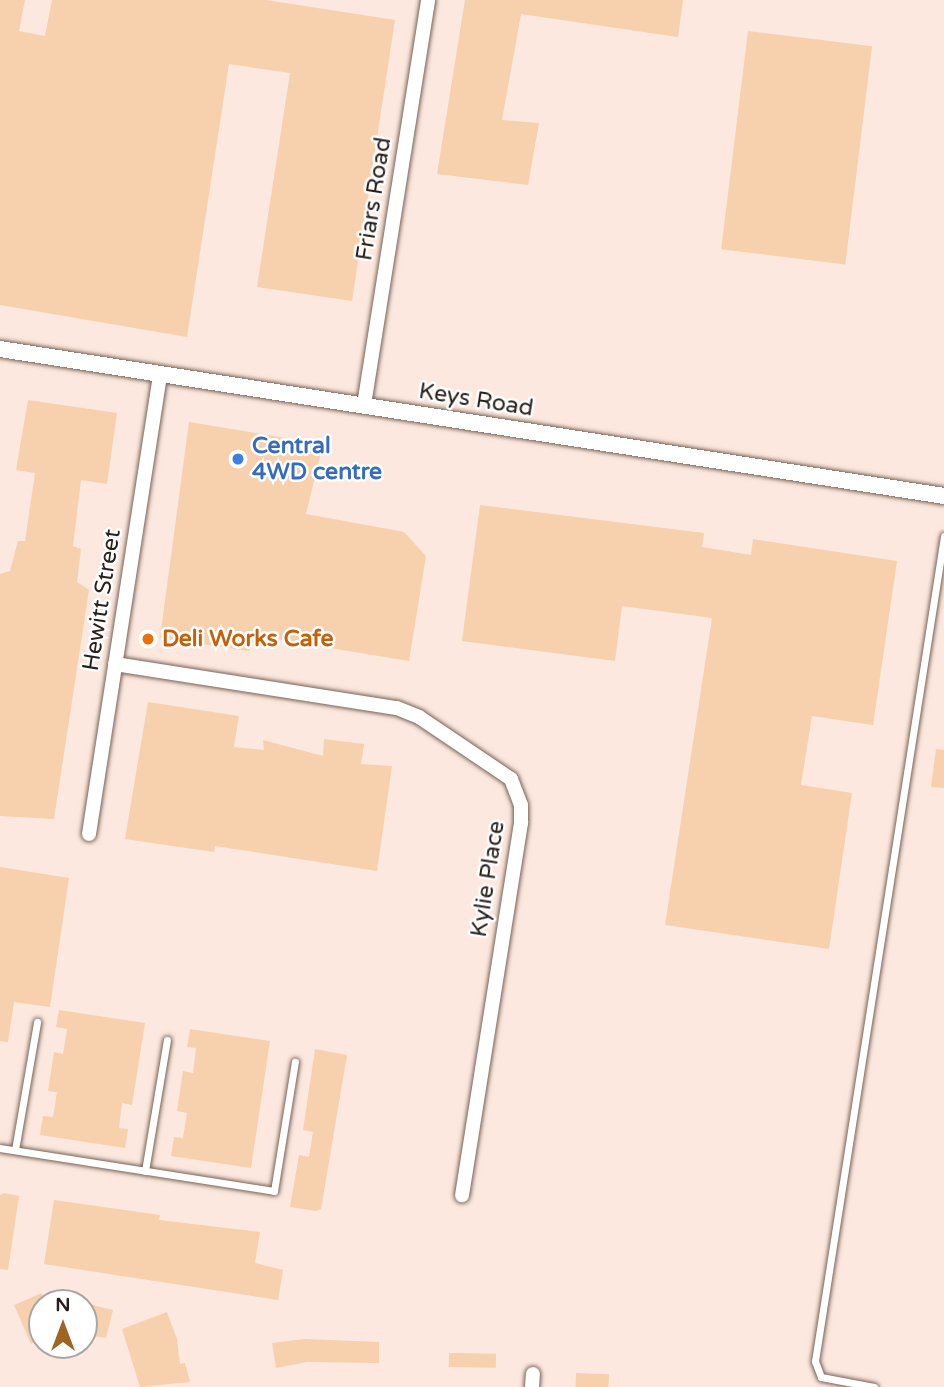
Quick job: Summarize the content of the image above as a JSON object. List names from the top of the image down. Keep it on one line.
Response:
{"streets":{"street":["Friars Road","Keys Road","Hewitt Street","Kylie Place"]},"crossings":[["Friars Road","Keys Road"],["Keys Road","Hewitt Street"],["Hewitt Street","Kylie Place"]],"places":["Central 4WD centre","Deli Works Cafe"],"north":"top"}
